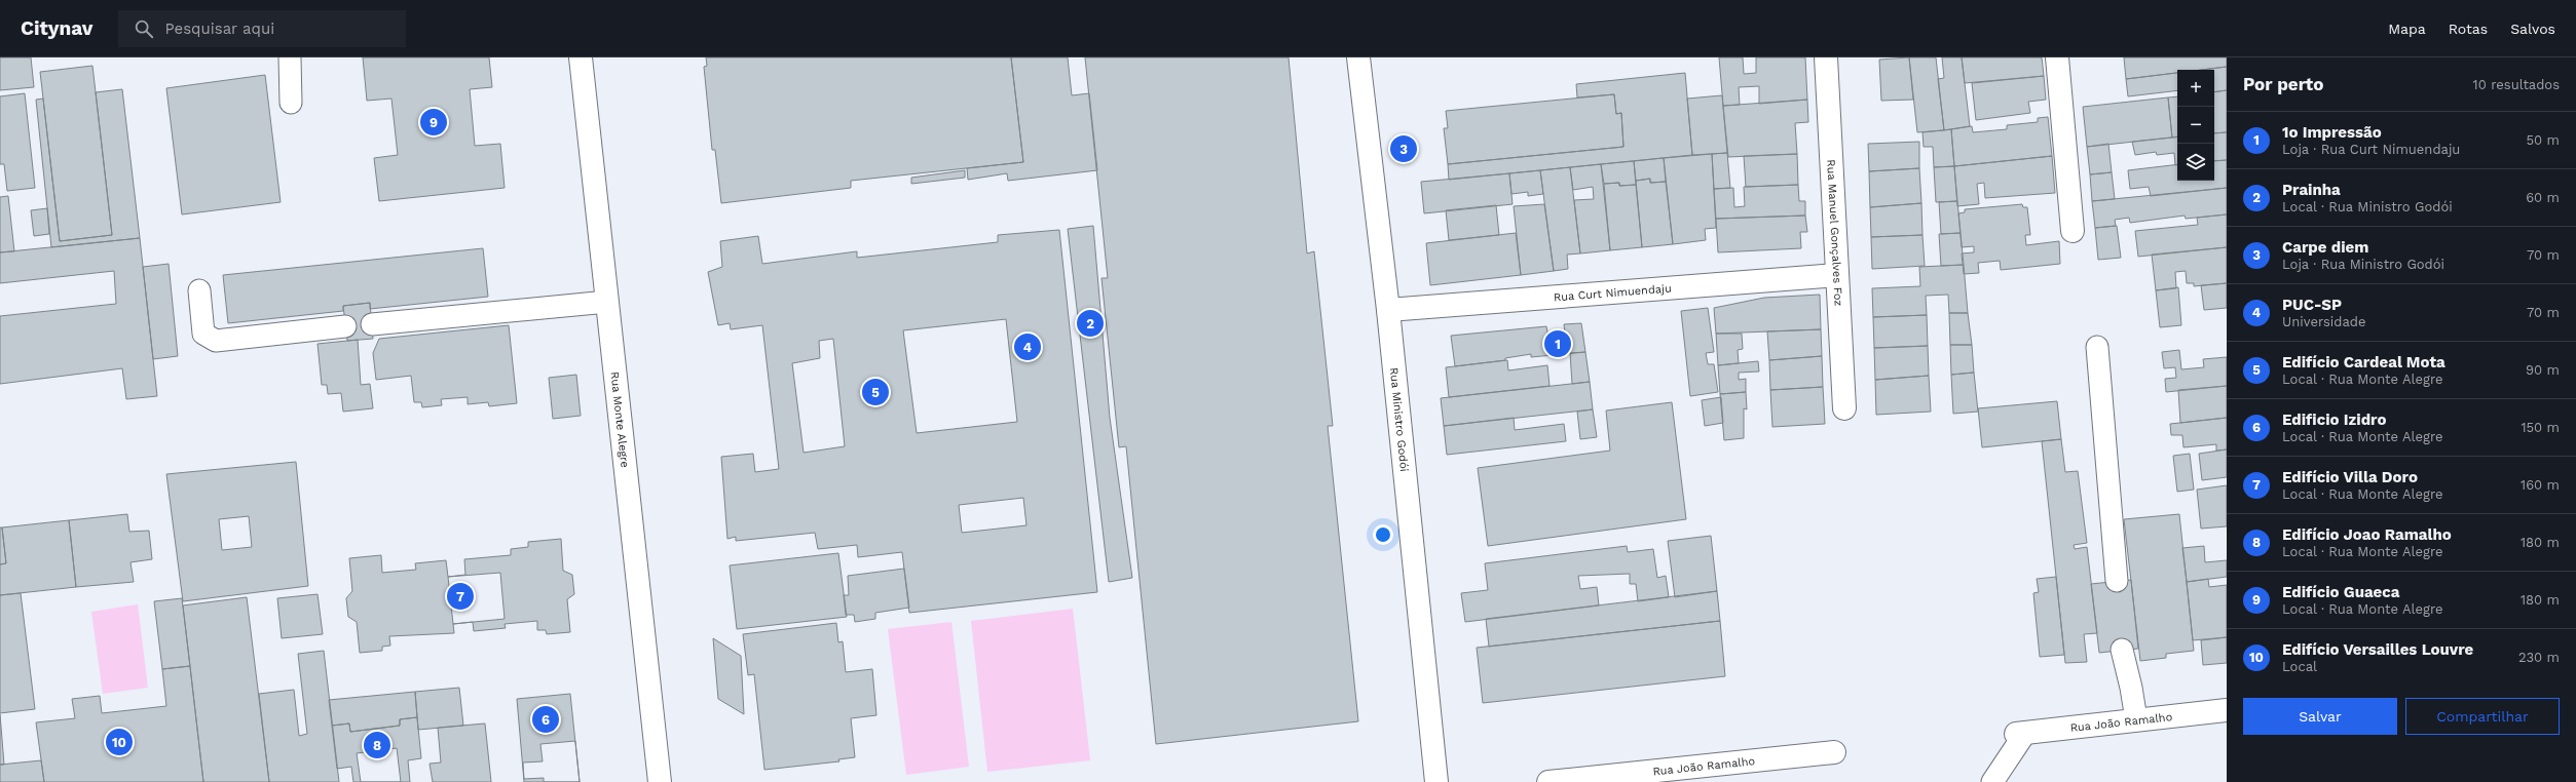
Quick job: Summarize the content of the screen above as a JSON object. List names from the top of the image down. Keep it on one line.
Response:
{"streets":{"street":["Rua Manuel Gonçalves Foz","Rua Curt Nimuendaju","Rua Monte Alegre","Rua Ministro Godói","Rua João Ramalho"]},"crossings":[["Rua Manuel Gonçalves Foz","Rua Curt Nimuendaju"],["Rua Curt Nimuendaju","Rua Ministro Godói"]],"page":{"header":"Citynav","search":"Pesquisar aqui","nav":["Mapa","Rotas","Salvos"],"heading":["Por perto","10 resultados"],"map_buttons":["+","−"],"pins":["9","3","2","1","4","5","7","6","10","8"],"list":[{"mark":"1","name":"1o Impressão","note":"Loja · Rua Curt Nimuendaju","value":"50 m"},{"mark":"2","name":"Prainha","note":"Local · Rua Ministro Godói","value":"60 m"},{"mark":"3","name":"Carpe diem","note":"Loja · Rua Ministro Godói","value":"70 m"},{"mark":"4","name":"PUC-SP","note":"Universidade","value":"70 m"},{"mark":"5","name":"Edifício Cardeal Mota","note":"Local · Rua Monte Alegre","value":"90 m"},{"mark":"6","name":"Edificio Izidro","note":"Local · Rua Monte Alegre","value":"150 m"},{"mark":"7","name":"Edifício Villa Doro","note":"Local · Rua Monte Alegre","value":"160 m"},{"mark":"8","name":"Edifício Joao Ramalho","note":"Local · Rua Monte Alegre","value":"180 m"},{"mark":"9","name":"Edifício Guaeca","note":"Local · Rua Monte Alegre","value":"180 m"},{"mark":"10","name":"Edifício Versailles Louvre","note":"Local","value":"230 m"}],"buttons":["Salvar","Compartilhar"]}}
